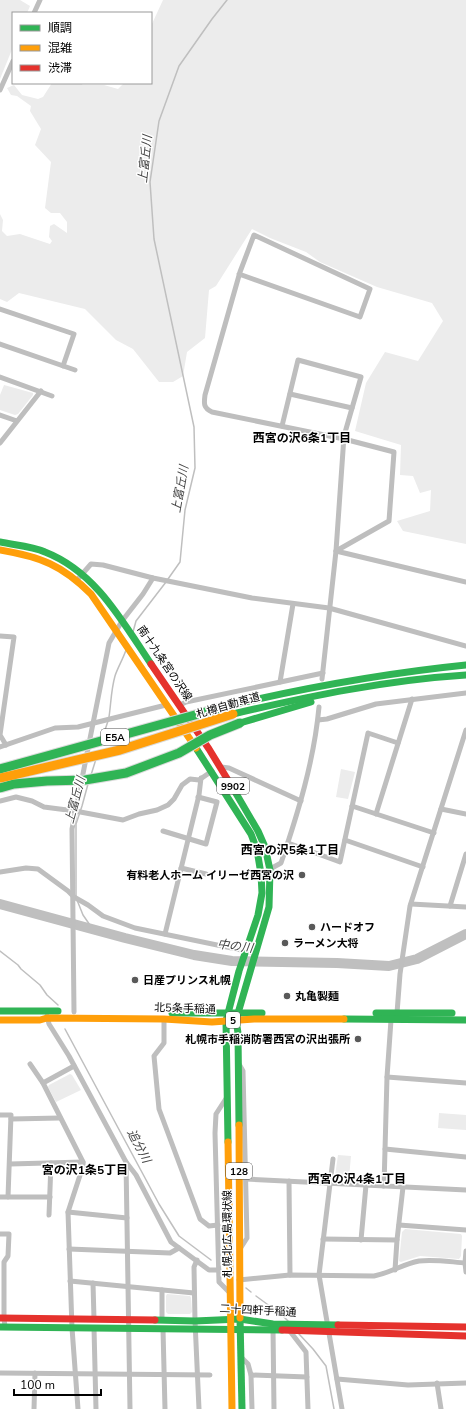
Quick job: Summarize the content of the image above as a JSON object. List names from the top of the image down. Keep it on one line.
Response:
{"streets":{"main road":["南十九条宮の沢線","札樽自動車道","E5A","9902","北5条手稲通","5","128","札幌北広島環状線","二十四軒手稲通"]},"crossings":[["南十九条宮の沢線","北5条手稲通"],["南十九条宮の沢線","札幌北広島環状線"],["北5条手稲通","札幌北広島環状線"],["札幌北広島環状線","二十四軒手稲通"]],"districts":["西宮の沢6条1丁目","西宮の沢5条1丁目","宮の沢1条5丁目","西宮の沢4条1丁目"],"water":["上富丘川","中の川","追分川"],"places":["有料老人ホーム イリーゼ西宮の沢","ハードオフ","ラーメン大将","日産プリンス札幌","丸亀製麺","札幌市手稲消防署西宮の沢出張所"],"legend":["順調","混雑","渋滞"],"scale_bar":"100 m"}
